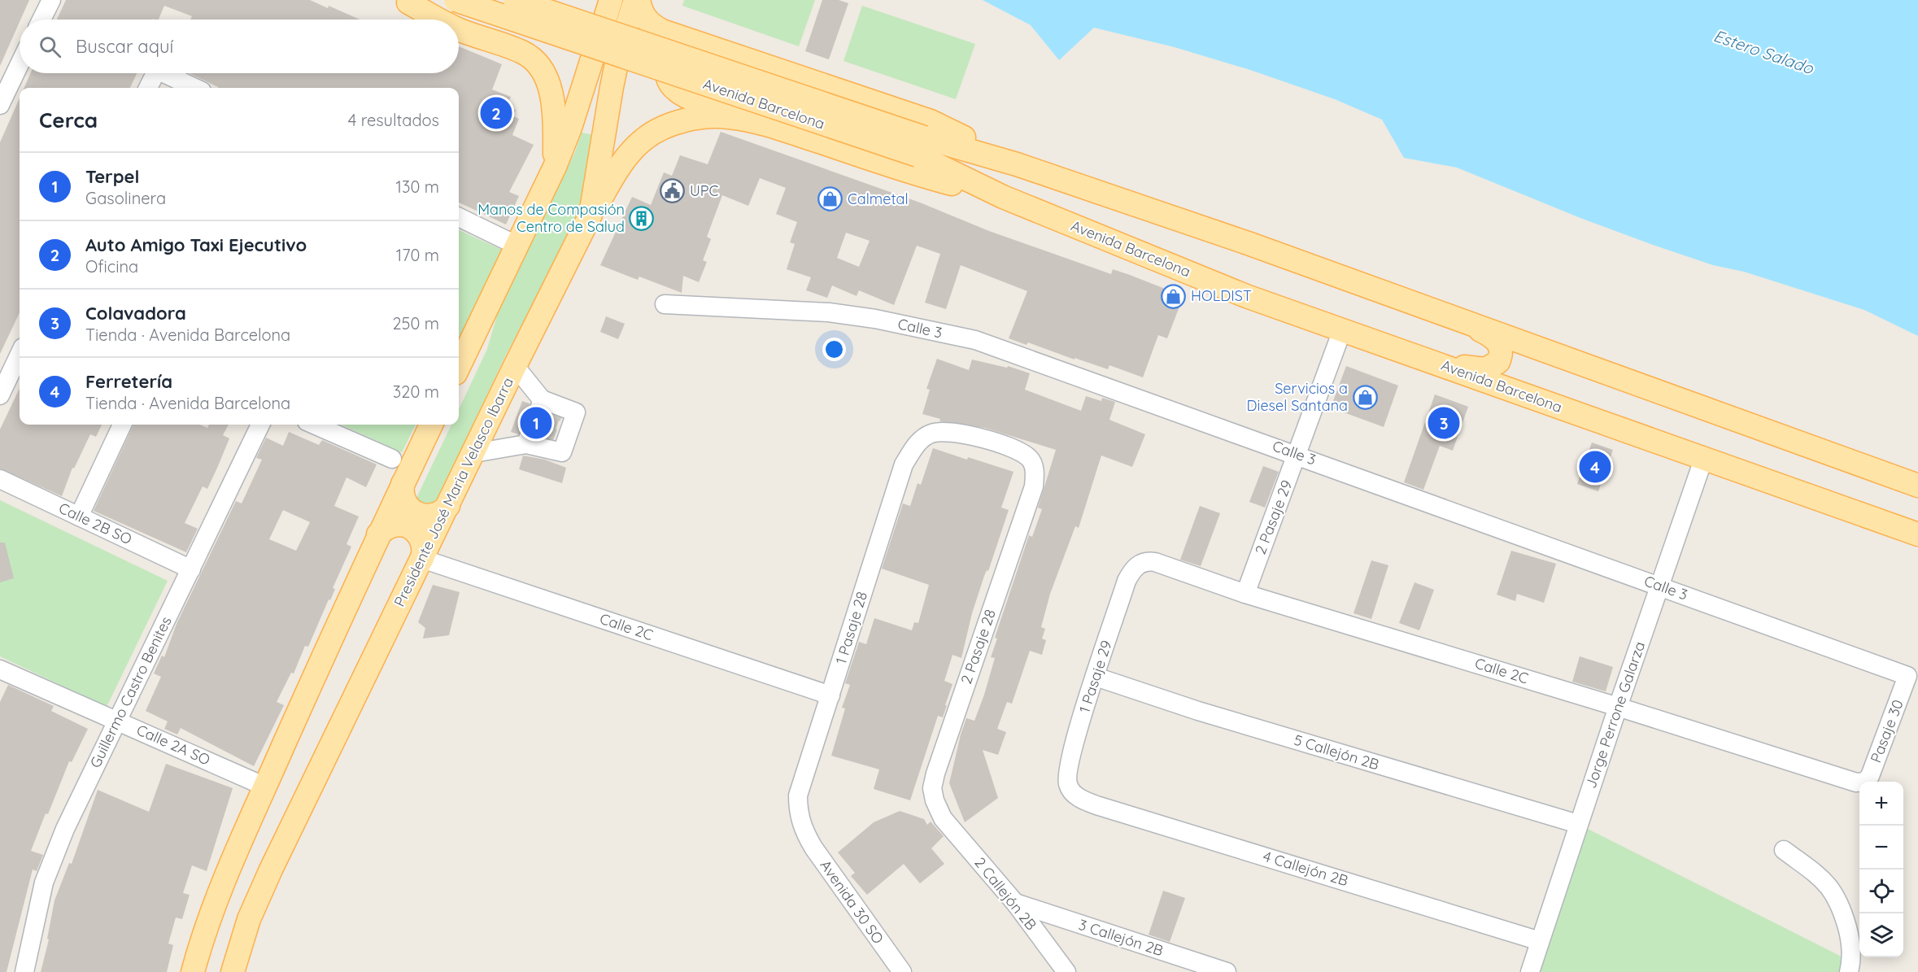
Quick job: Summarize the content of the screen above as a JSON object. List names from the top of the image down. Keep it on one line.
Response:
{"streets":{"main road":["Avenida Barcelona","Presidente José Maria Velasco Ibarra"],"street":["Calle 3","2 Pasaje 29","Calle 2B SO","Calle 2C","1 Pasaje 28","2 Pasaje 28","1 Pasaje 29","Guillermo Castro Benites","Jorge Perrone Galarza","Pasaje 30","Calle 2A SO","5 Callejón 2B","4 Callejón 2B","2 Callejón 2B","Avenida 30 SO","3 Callejón 2B"]},"crossings":[["Avenida Barcelona","2 Pasaje 29"],["Avenida Barcelona","Jorge Perrone Galarza"],["Calle 3","2 Pasaje 29"],["Calle 3","Jorge Perrone Galarza"],["Calle 3","Pasaje 30"],["Presidente José Maria Velasco Ibarra","Calle 2C"],["2 Pasaje 29","Calle 2C"],["Calle 2B SO","Guillermo Castro Benites"],["Calle 2C","1 Pasaje 28"],["Calle 2C","1 Pasaje 29"],["Calle 2C","Jorge Perrone Galarza"],["1 Pasaje 28","2 Pasaje 28"],["1 Pasaje 28","Avenida 30 SO"],["2 Pasaje 28","2 Callejón 2B"],["1 Pasaje 29","5 Callejón 2B"],["1 Pasaje 29","4 Callejón 2B"],["Guillermo Castro Benites","Calle 2A SO"],["Jorge Perrone Galarza","5 Callejón 2B"],["Jorge Perrone Galarza","4 Callejón 2B"],["2 Callejón 2B","3 Callejón 2B"]],"water":["Estero Salado"],"places":{"public building":["UPC"],"shop":["Calmetal","HOLDIST","Servicios a Diesel Santana"],"building":["Manos de Compasión Centro de Salud"]},"page":{"search":"Buscar aquí","heading":["Cerca","4 resultados"],"pins":["2","1","3","4"],"list":[{"mark":"1","name":"Terpel","note":"Gasolinera","value":"130 m"},{"mark":"2","name":"Auto Amigo Taxi Ejecutivo","note":"Oficina","value":"170 m"},{"mark":"3","name":"Colavadora","note":"Tienda · Avenida Barcelona","value":"250 m"},{"mark":"4","name":"Ferretería","note":"Tienda · Avenida Barcelona","value":"320 m"}],"map_buttons":["+","−"]}}
